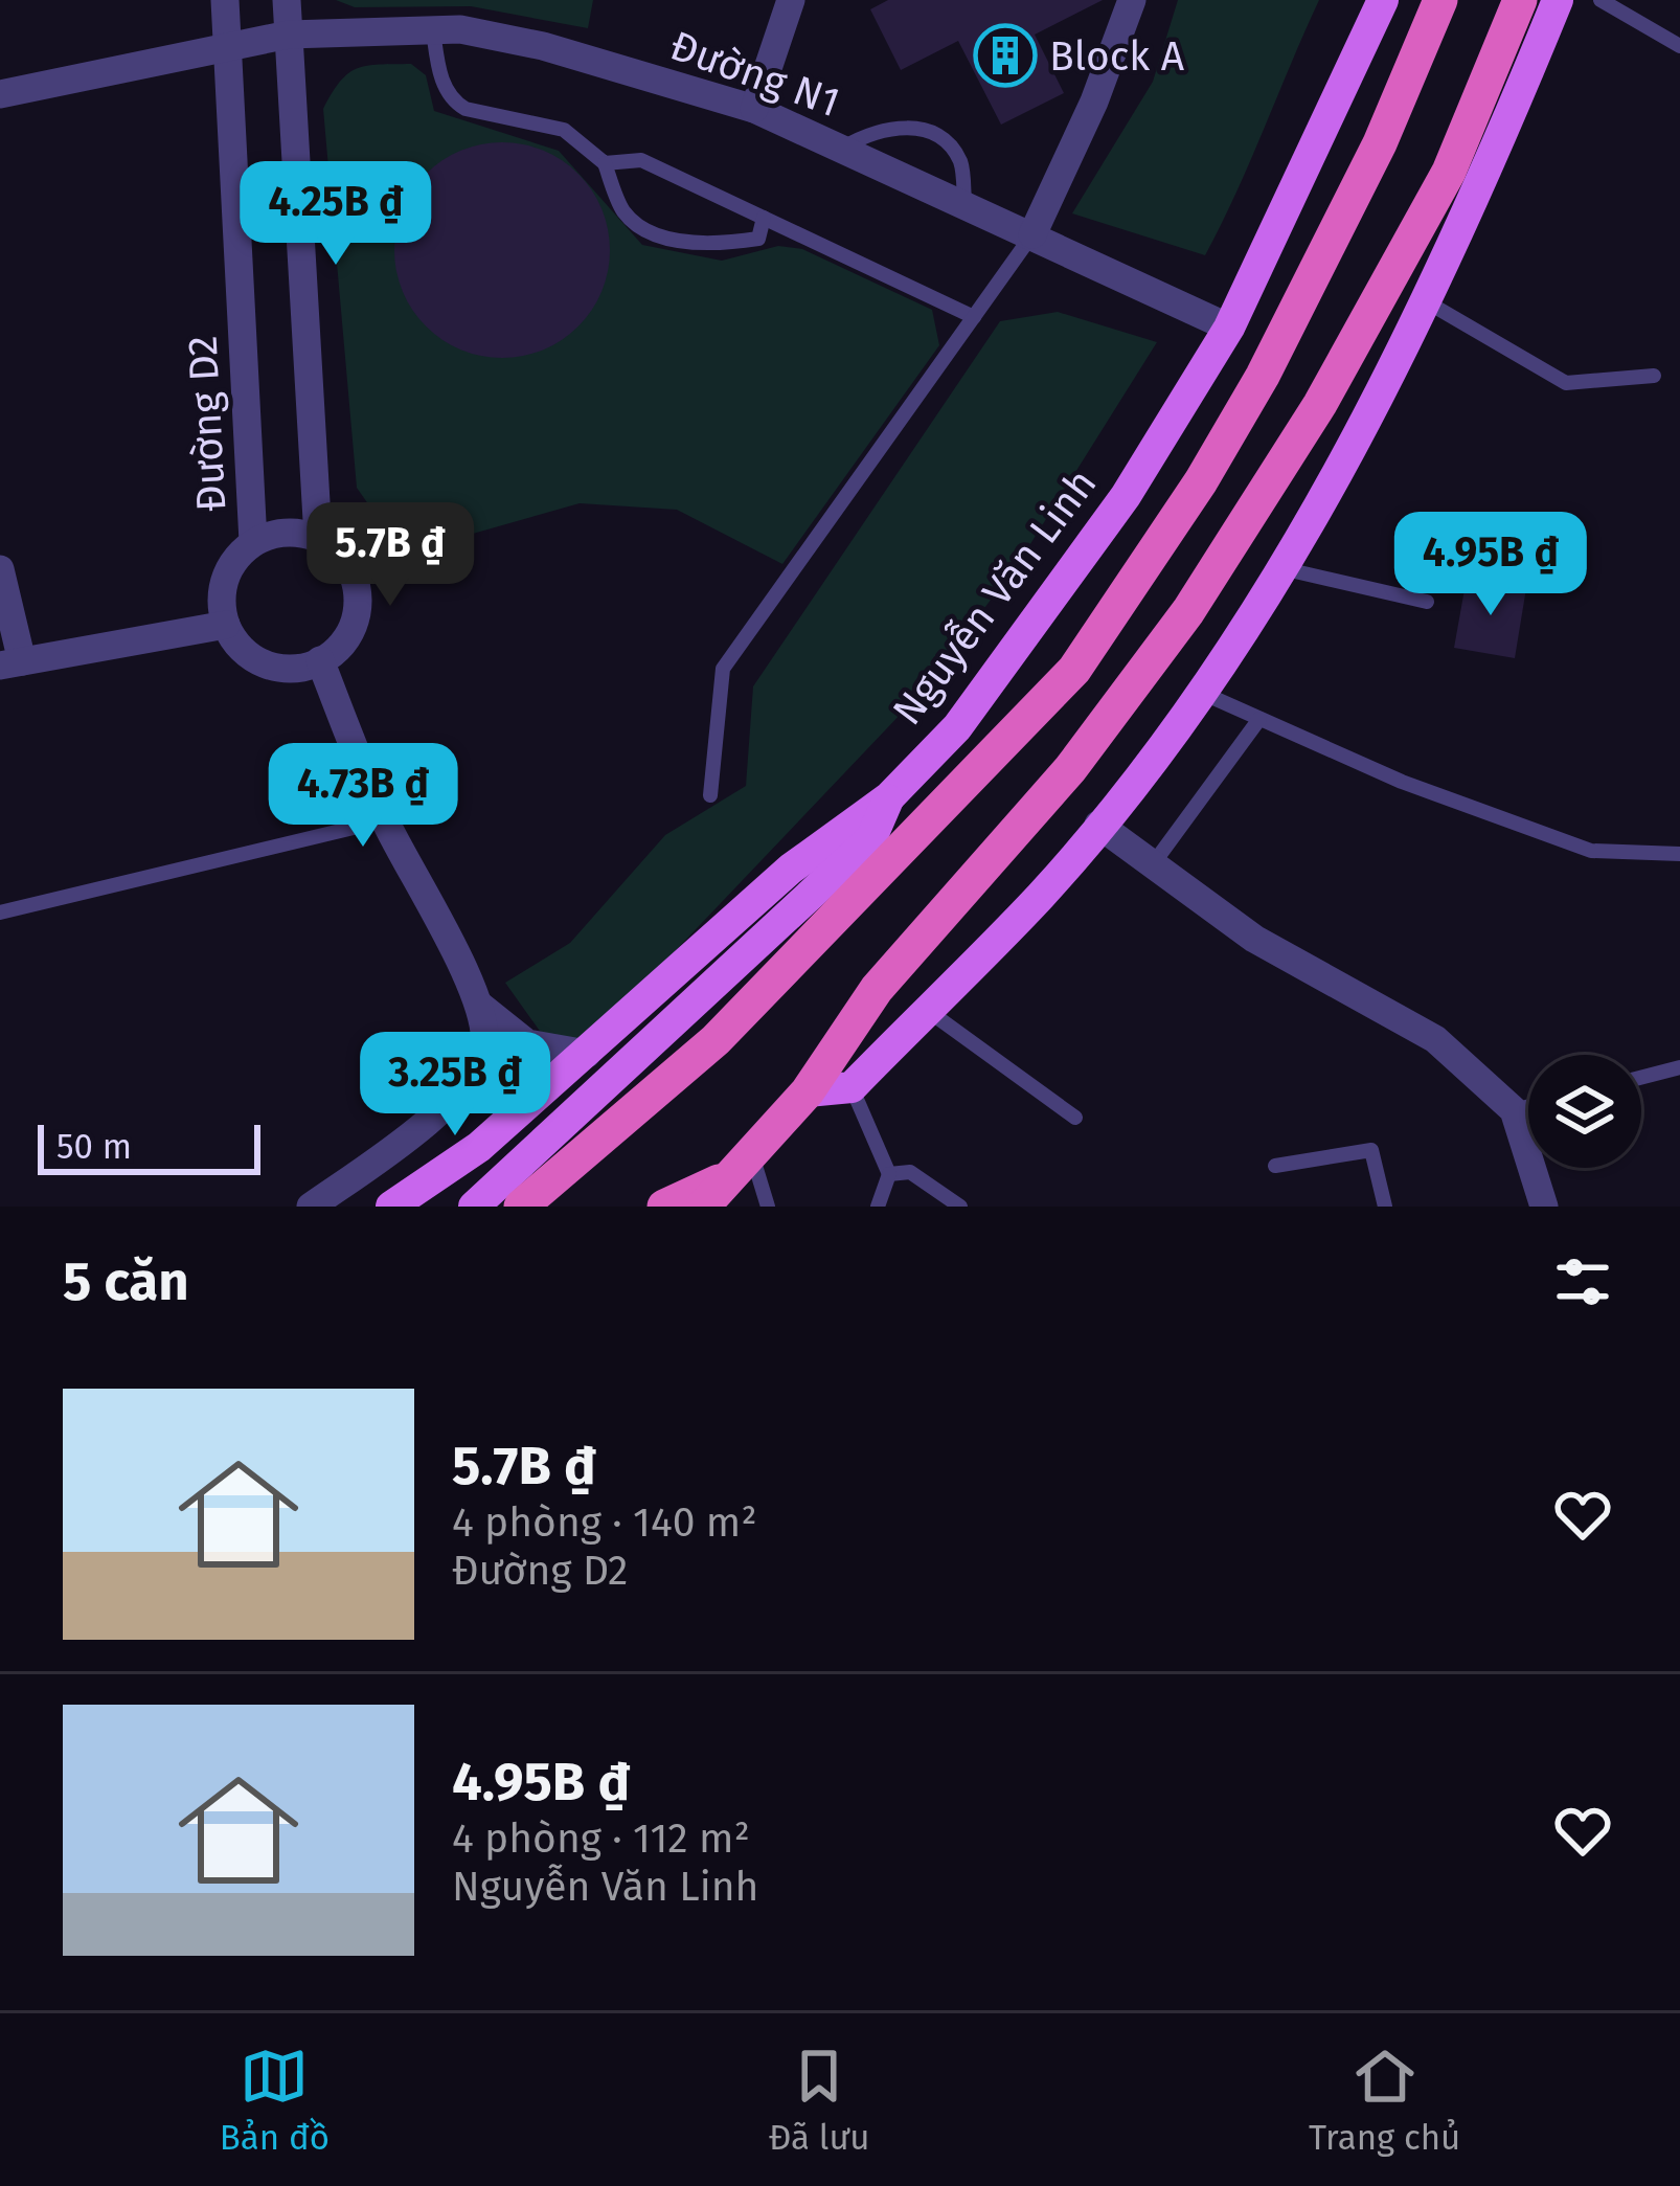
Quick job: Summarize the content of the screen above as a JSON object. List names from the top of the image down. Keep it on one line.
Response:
{"streets":{"main road":["Nguyễn Văn Linh"],"street":["Đường N1","Đường D2"]},"crossings":[["Đường N1","Đường D2"],["Đường N1","Nguyễn Văn Linh"]],"places":{"building":["Block A"]},"scale_bar":"50 m","page":{"price":["4.25B ₫","5.7B ₫","4.95B ₫","4.73B ₫","3.25B ₫"],"scale":"50 m","heading":"5 căn","list":[{"name":"5.7B ₫","note":"4 phòng · 140 m² · Đường D2"},{"name":"4.95B ₫","note":"4 phòng · 112 m² · Nguyễn Văn Linh"}],"tabs":["Bản đồ","Đã lưu","Trang chủ"]}}
